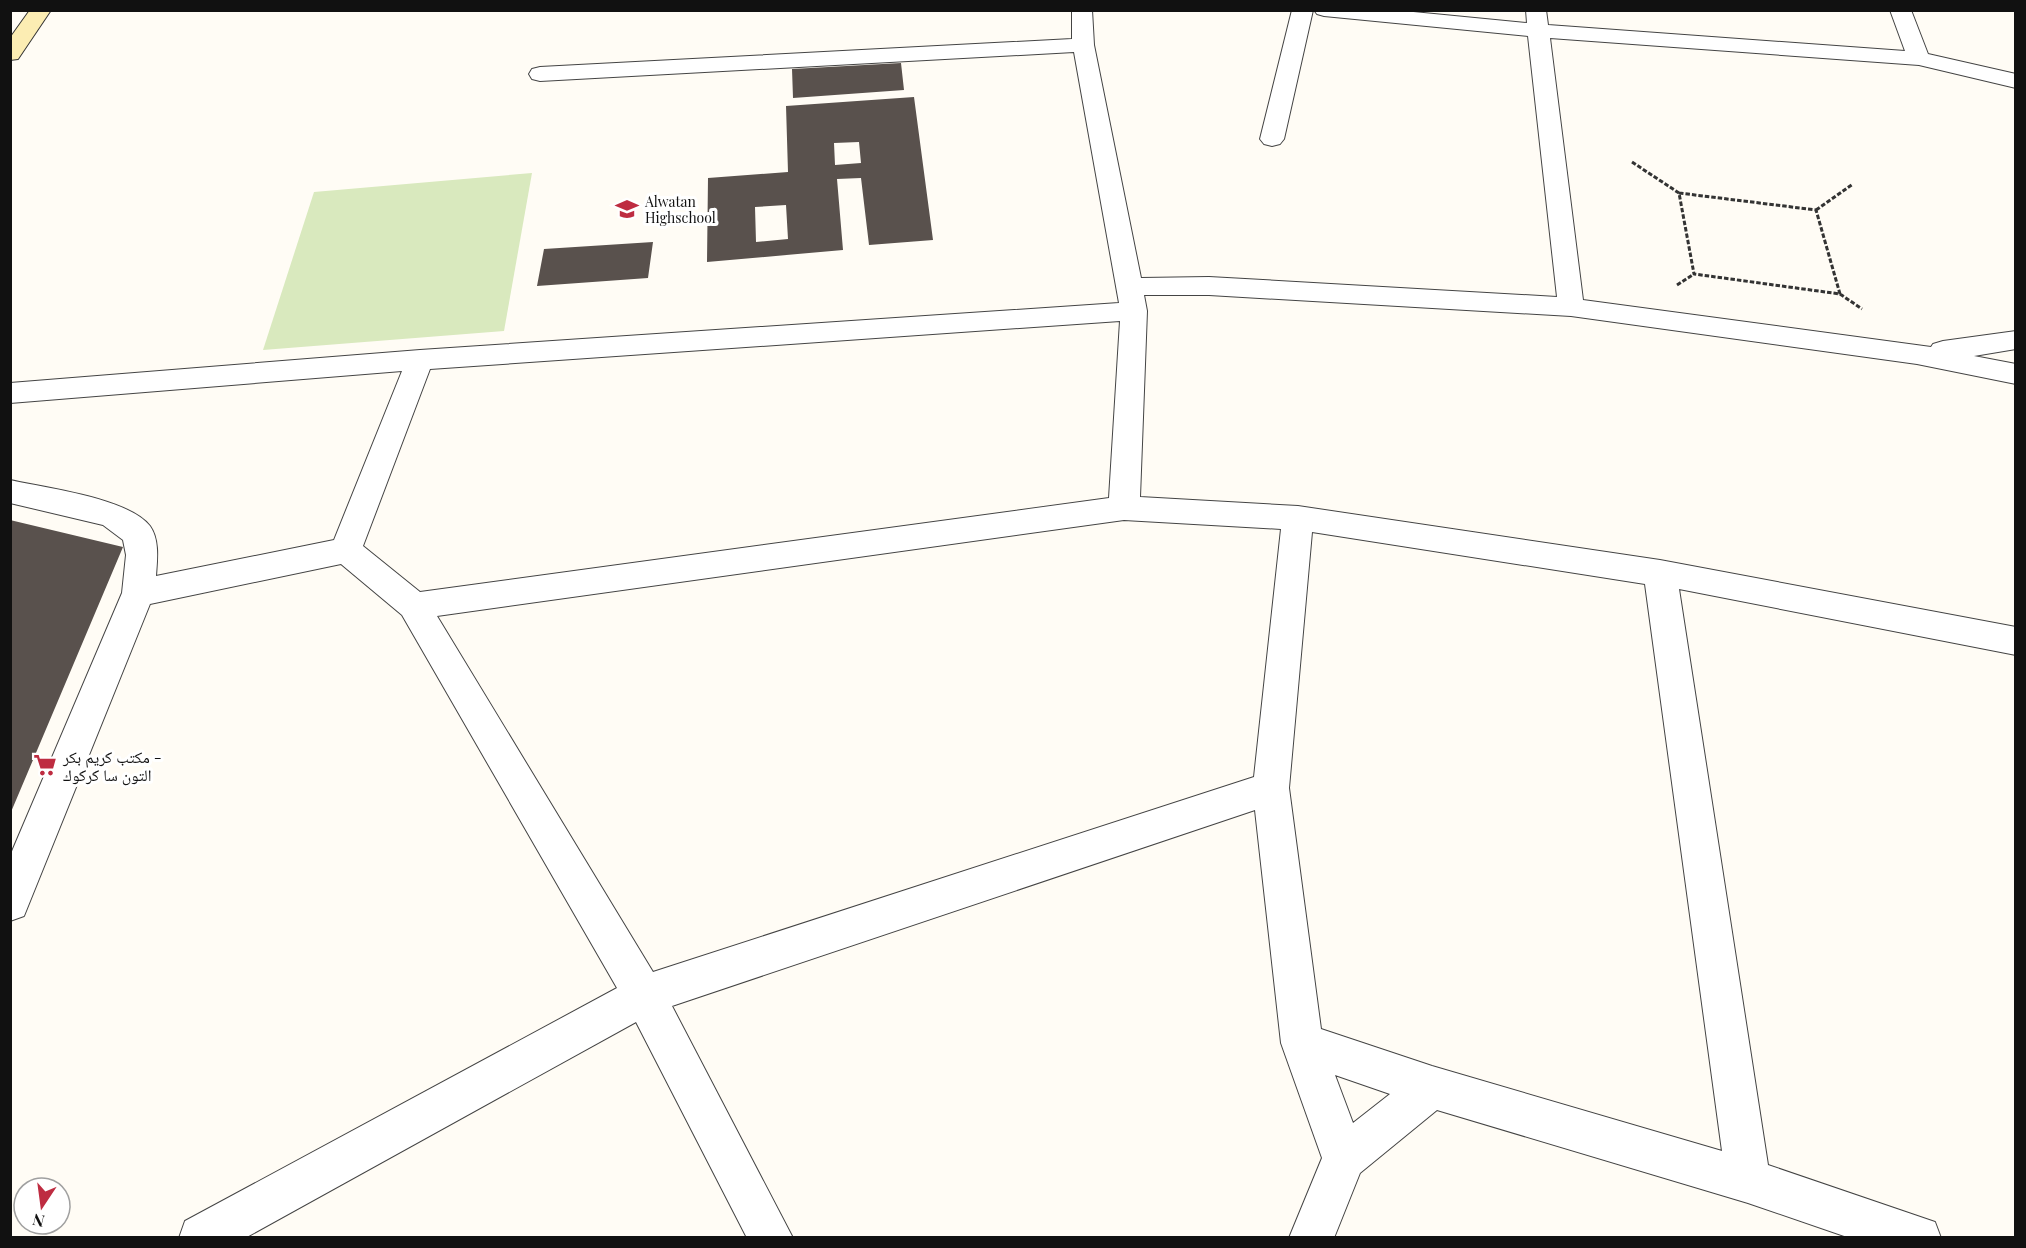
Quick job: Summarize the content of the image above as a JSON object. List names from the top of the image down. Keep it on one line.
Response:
{"places":{"school or university":["Alwatan Highschool"],"supermarket":["مكتب كريم بكر - التون سا كركوك"]},"north":"bottom"}
